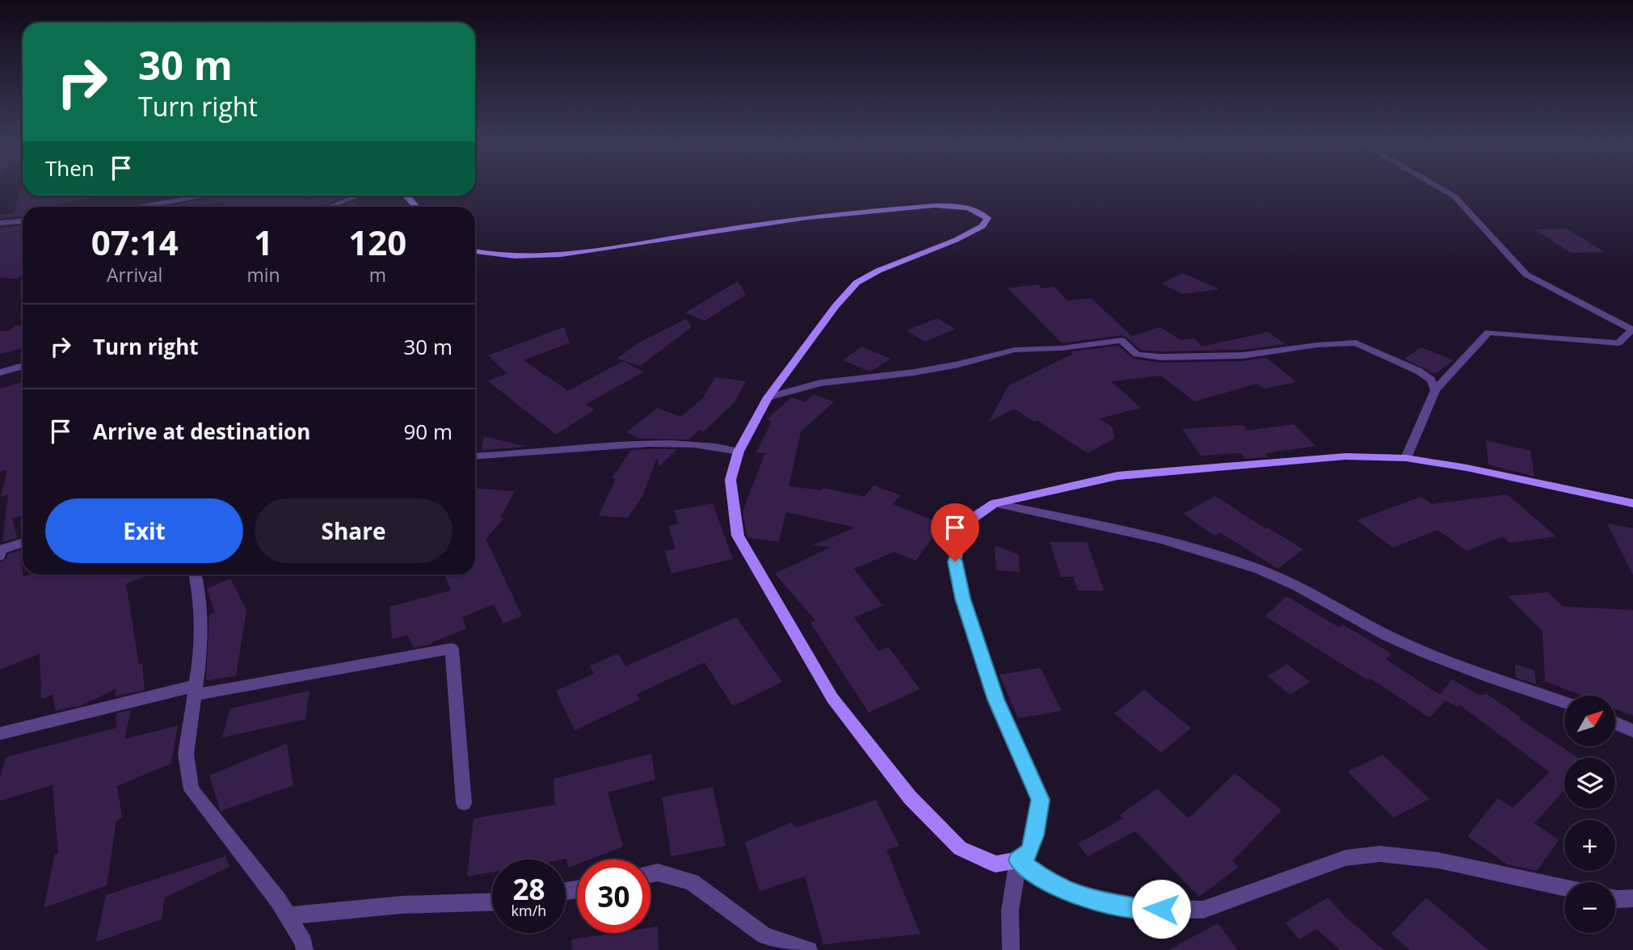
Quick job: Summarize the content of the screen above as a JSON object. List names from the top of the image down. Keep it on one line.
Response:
{"north":"top right","page":{"turn":["30 m","Turn right"],"then":"Then","eta":["07:14","Arrival","1","min","120","m"],"list":[{"name":"Turn right","value":"30 m"},{"name":"Arrive at destination","value":"90 m"}],"buttons":["Exit","Share"],"map_buttons":["+","−"],"speed":"28 km/h","limit":"30"}}
